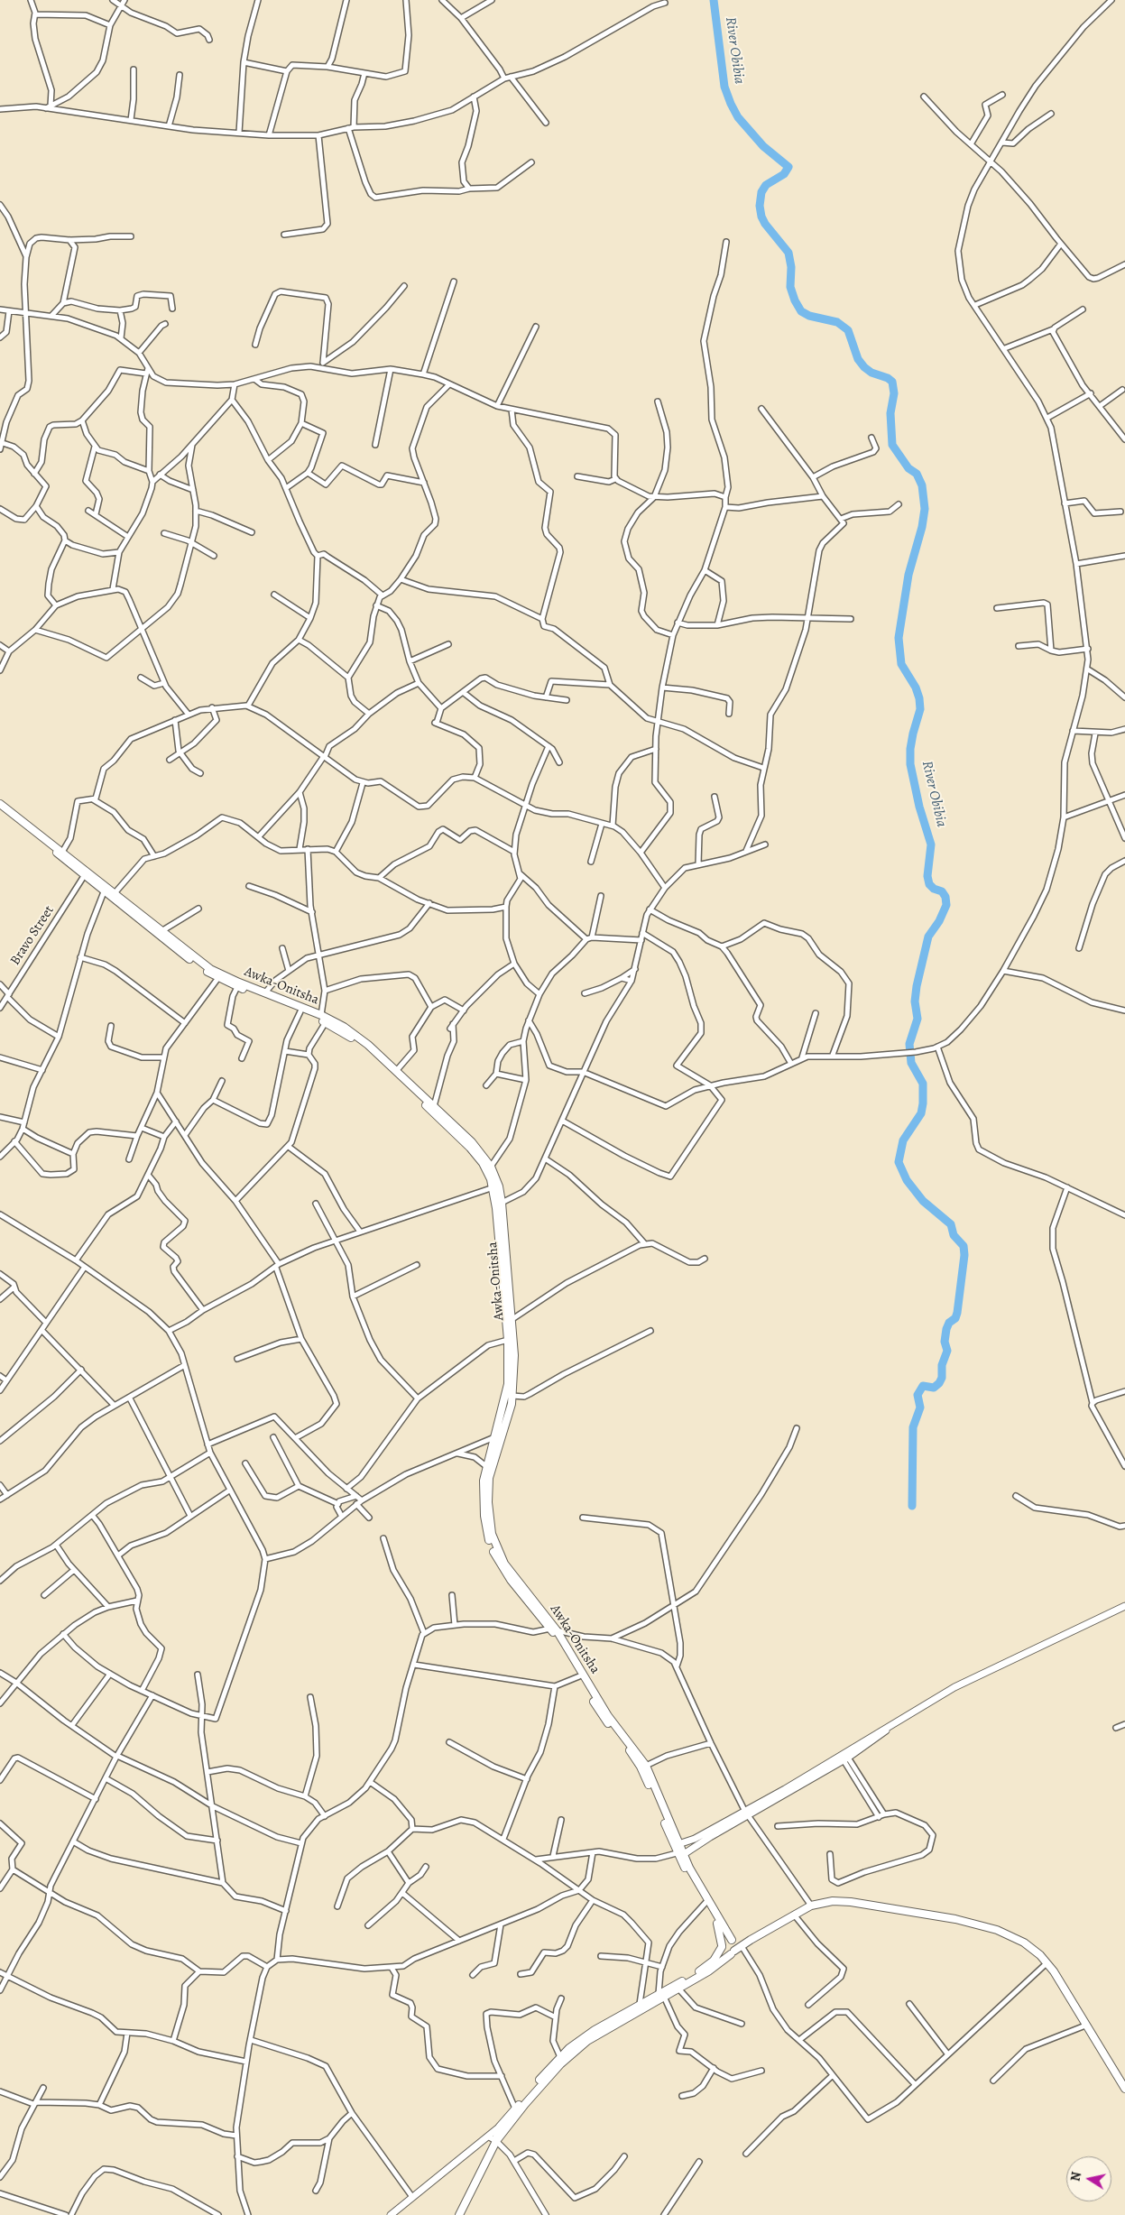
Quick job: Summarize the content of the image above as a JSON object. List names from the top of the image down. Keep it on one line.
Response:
{"streets":{"main road":["Awka-Onitsha"],"street":["Bravo Street"]},"crossings":[["Bravo Street","Awka-Onitsha"]],"water":["River Obibia"],"north":"left"}
